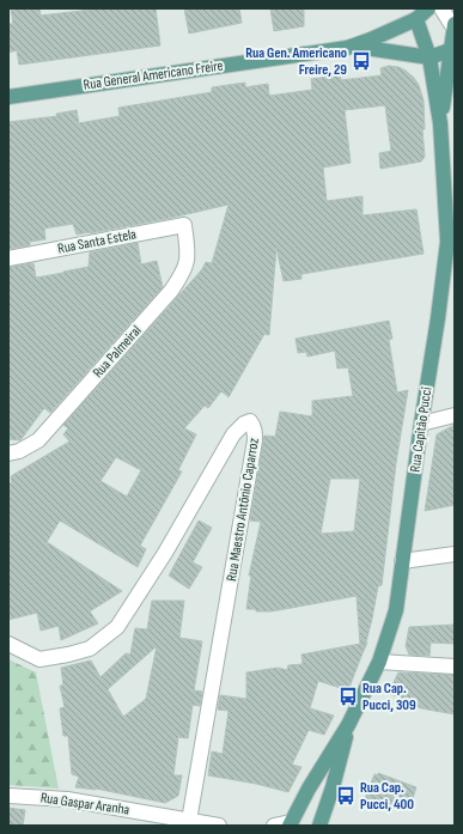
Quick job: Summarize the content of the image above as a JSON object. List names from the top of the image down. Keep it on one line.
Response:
{"streets":{"main road":["Rua General Americano Freire","Rua Capitão Pucci"],"street":["Rua Santa Estela","Rua Palmeiral","Rua Maestro Antônio Caparroz","Rua Gaspar Aranha"]},"crossings":[["Rua General Americano Freire","Rua Capitão Pucci"],["Rua Santa Estela","Rua Palmeiral"],["Rua Maestro Antônio Caparroz","Rua Gaspar Aranha"]],"places":{"bus stop":["Rua Gen. Americano Freire, 29","Rua Cap. Pucci, 309","Rua Cap. Pucci, 400"]}}
